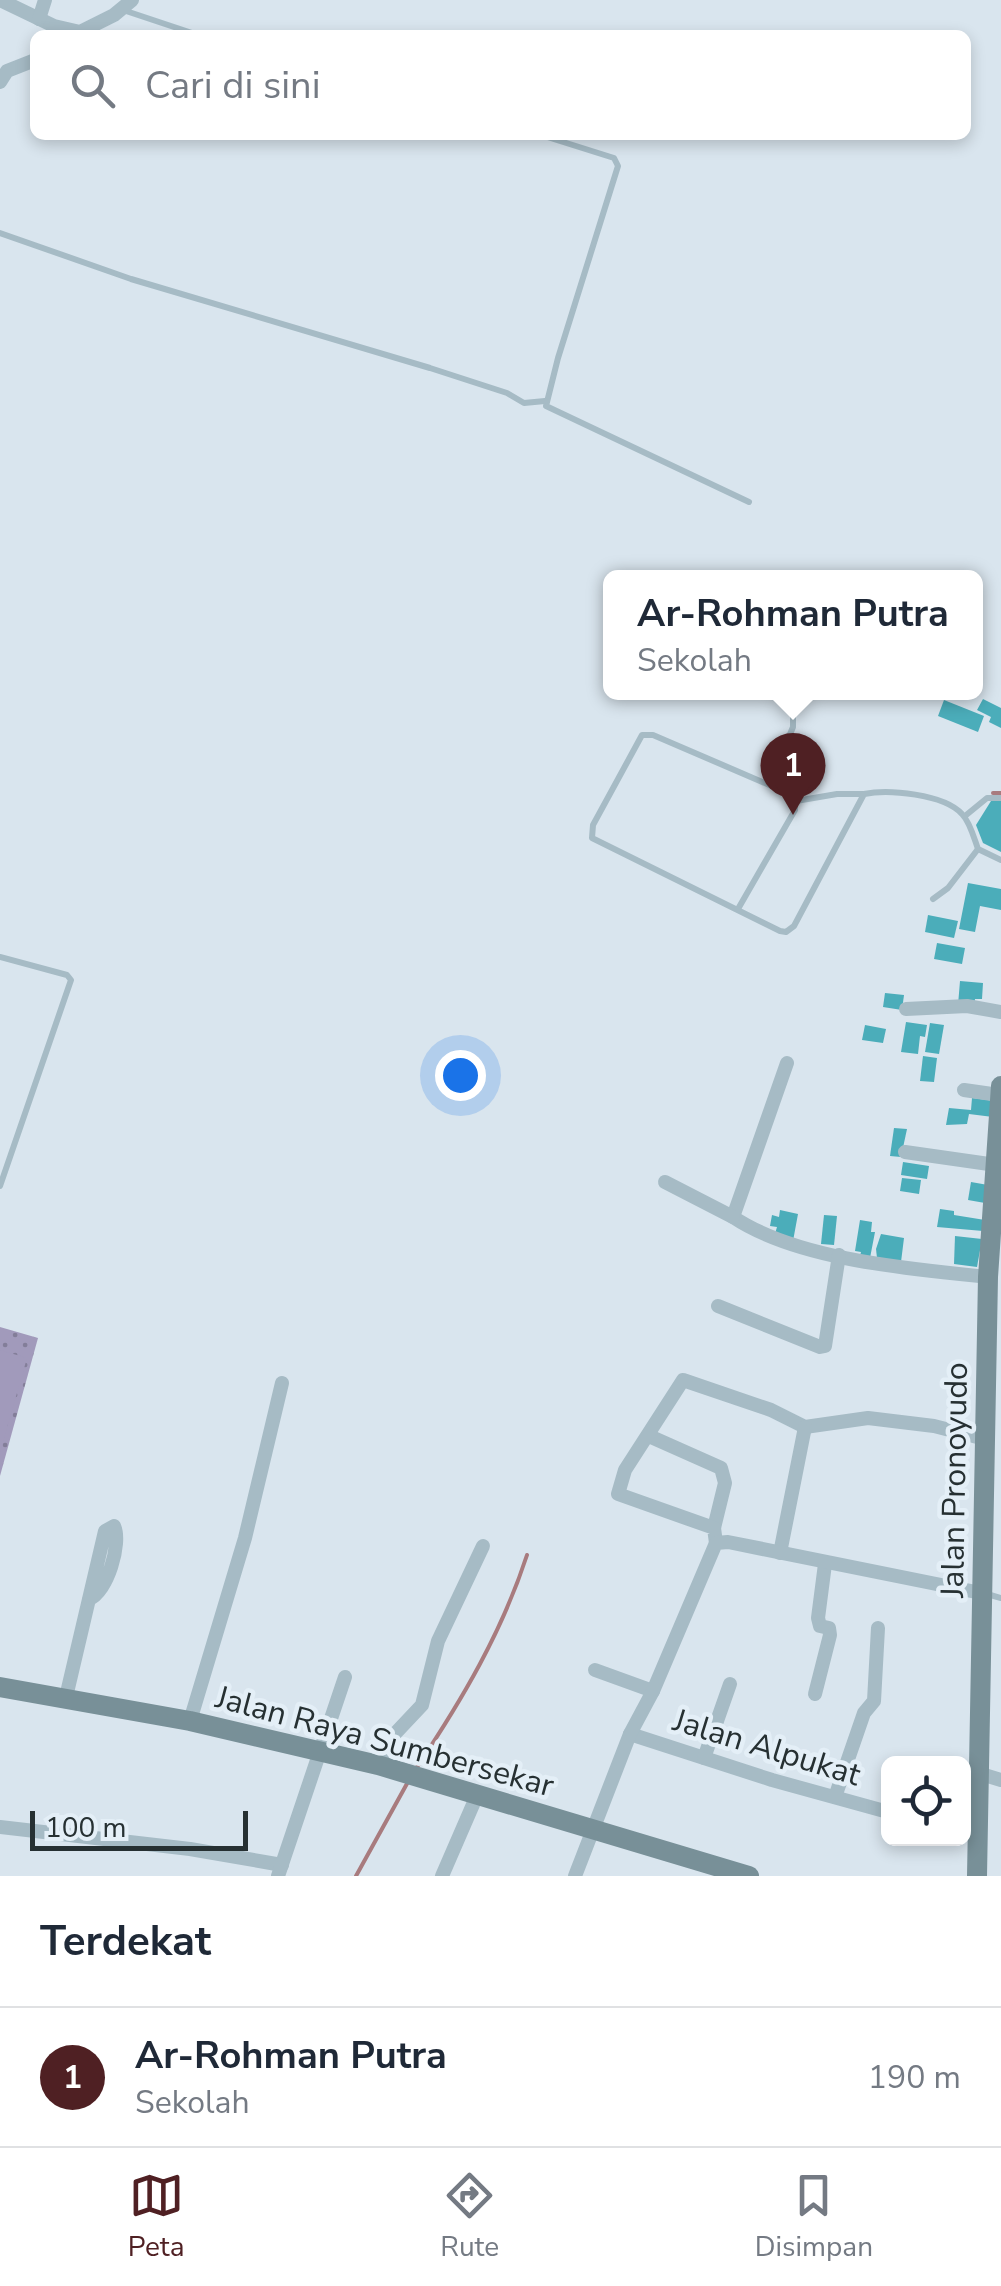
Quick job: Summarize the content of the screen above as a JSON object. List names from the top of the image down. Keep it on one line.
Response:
{"streets":{"main road":["Jalan Pronoyudo","Jalan Raya Sumbersekar"],"street":["Jalan Alpukat"]},"crossings":[["Jalan Raya Sumbersekar","Jalan Alpukat"]],"scale_bar":"100 m","page":{"search":"Cari di sini","popup":["Ar-Rohman Putra","Sekolah"],"pins":"1","scale":"100 m","heading":"Terdekat","list":[{"mark":"1","name":"Ar-Rohman Putra","note":"Sekolah","value":"190 m"}],"nav":["Peta","Rute","Disimpan"]}}
